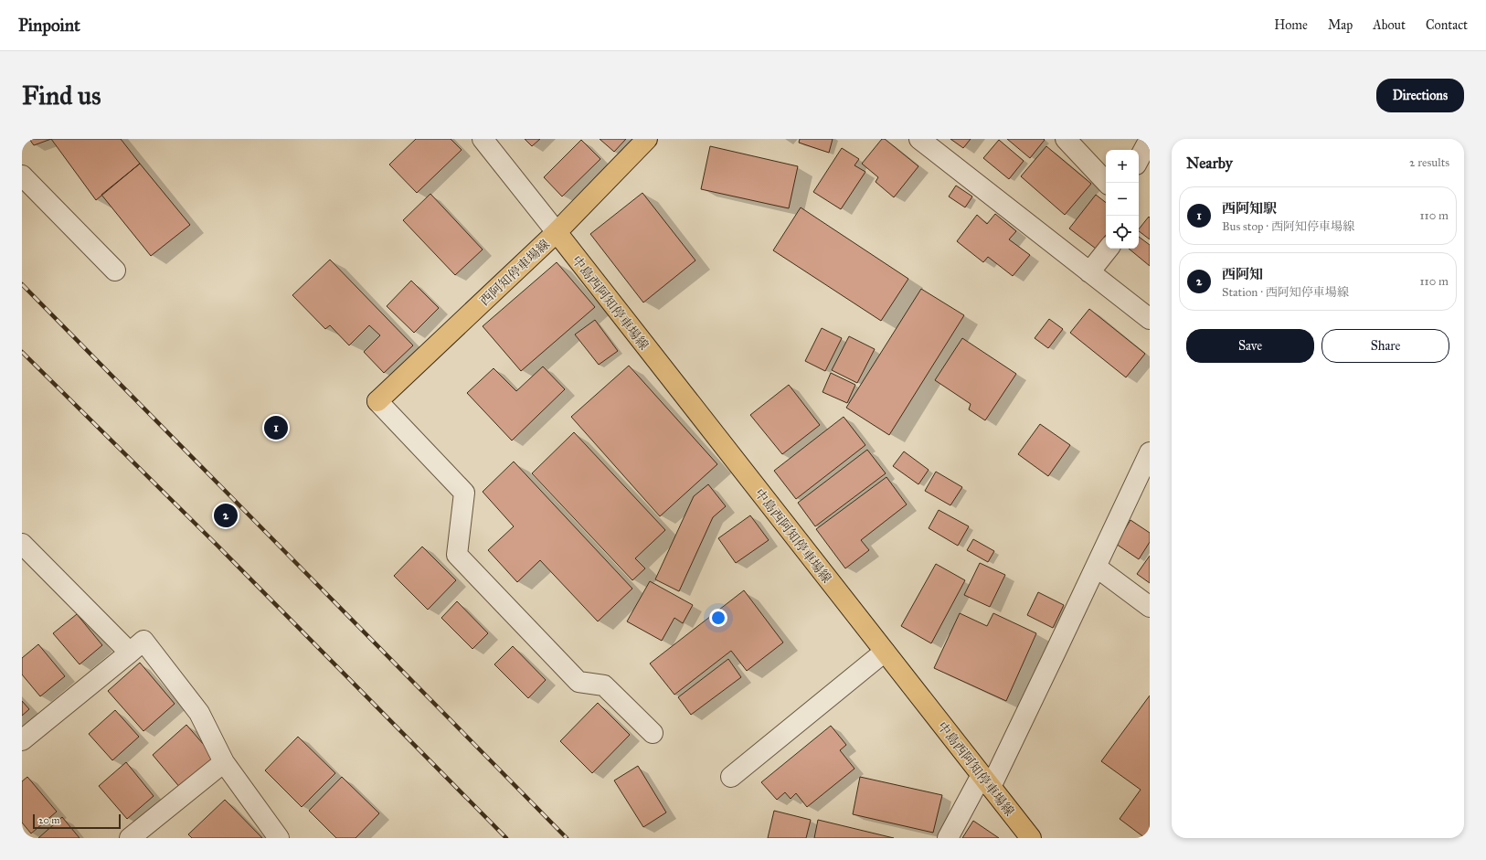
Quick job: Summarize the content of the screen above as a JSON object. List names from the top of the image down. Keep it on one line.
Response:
{"streets":{"main road":["西阿知停車場線","中島西阿知停車場線"]},"crossings":[["西阿知停車場線","中島西阿知停車場線"]],"scale_bar":"20 m","page":{"header":"Pinpoint","nav":["Home","Map","About","Contact"],"buttons":["Directions",["Save","Share"]],"title":"Find us","heading":["Nearby","2 results"],"map_buttons":["+","−"],"list":[{"mark":"1","name":"西阿知駅","note":"Bus stop · 西阿知停車場線","value":"110 m"},{"mark":"2","name":"西阿知","note":"Station · 西阿知停車場線","value":"110 m"}],"pins":["1","2"],"scale":"20 m"}}
